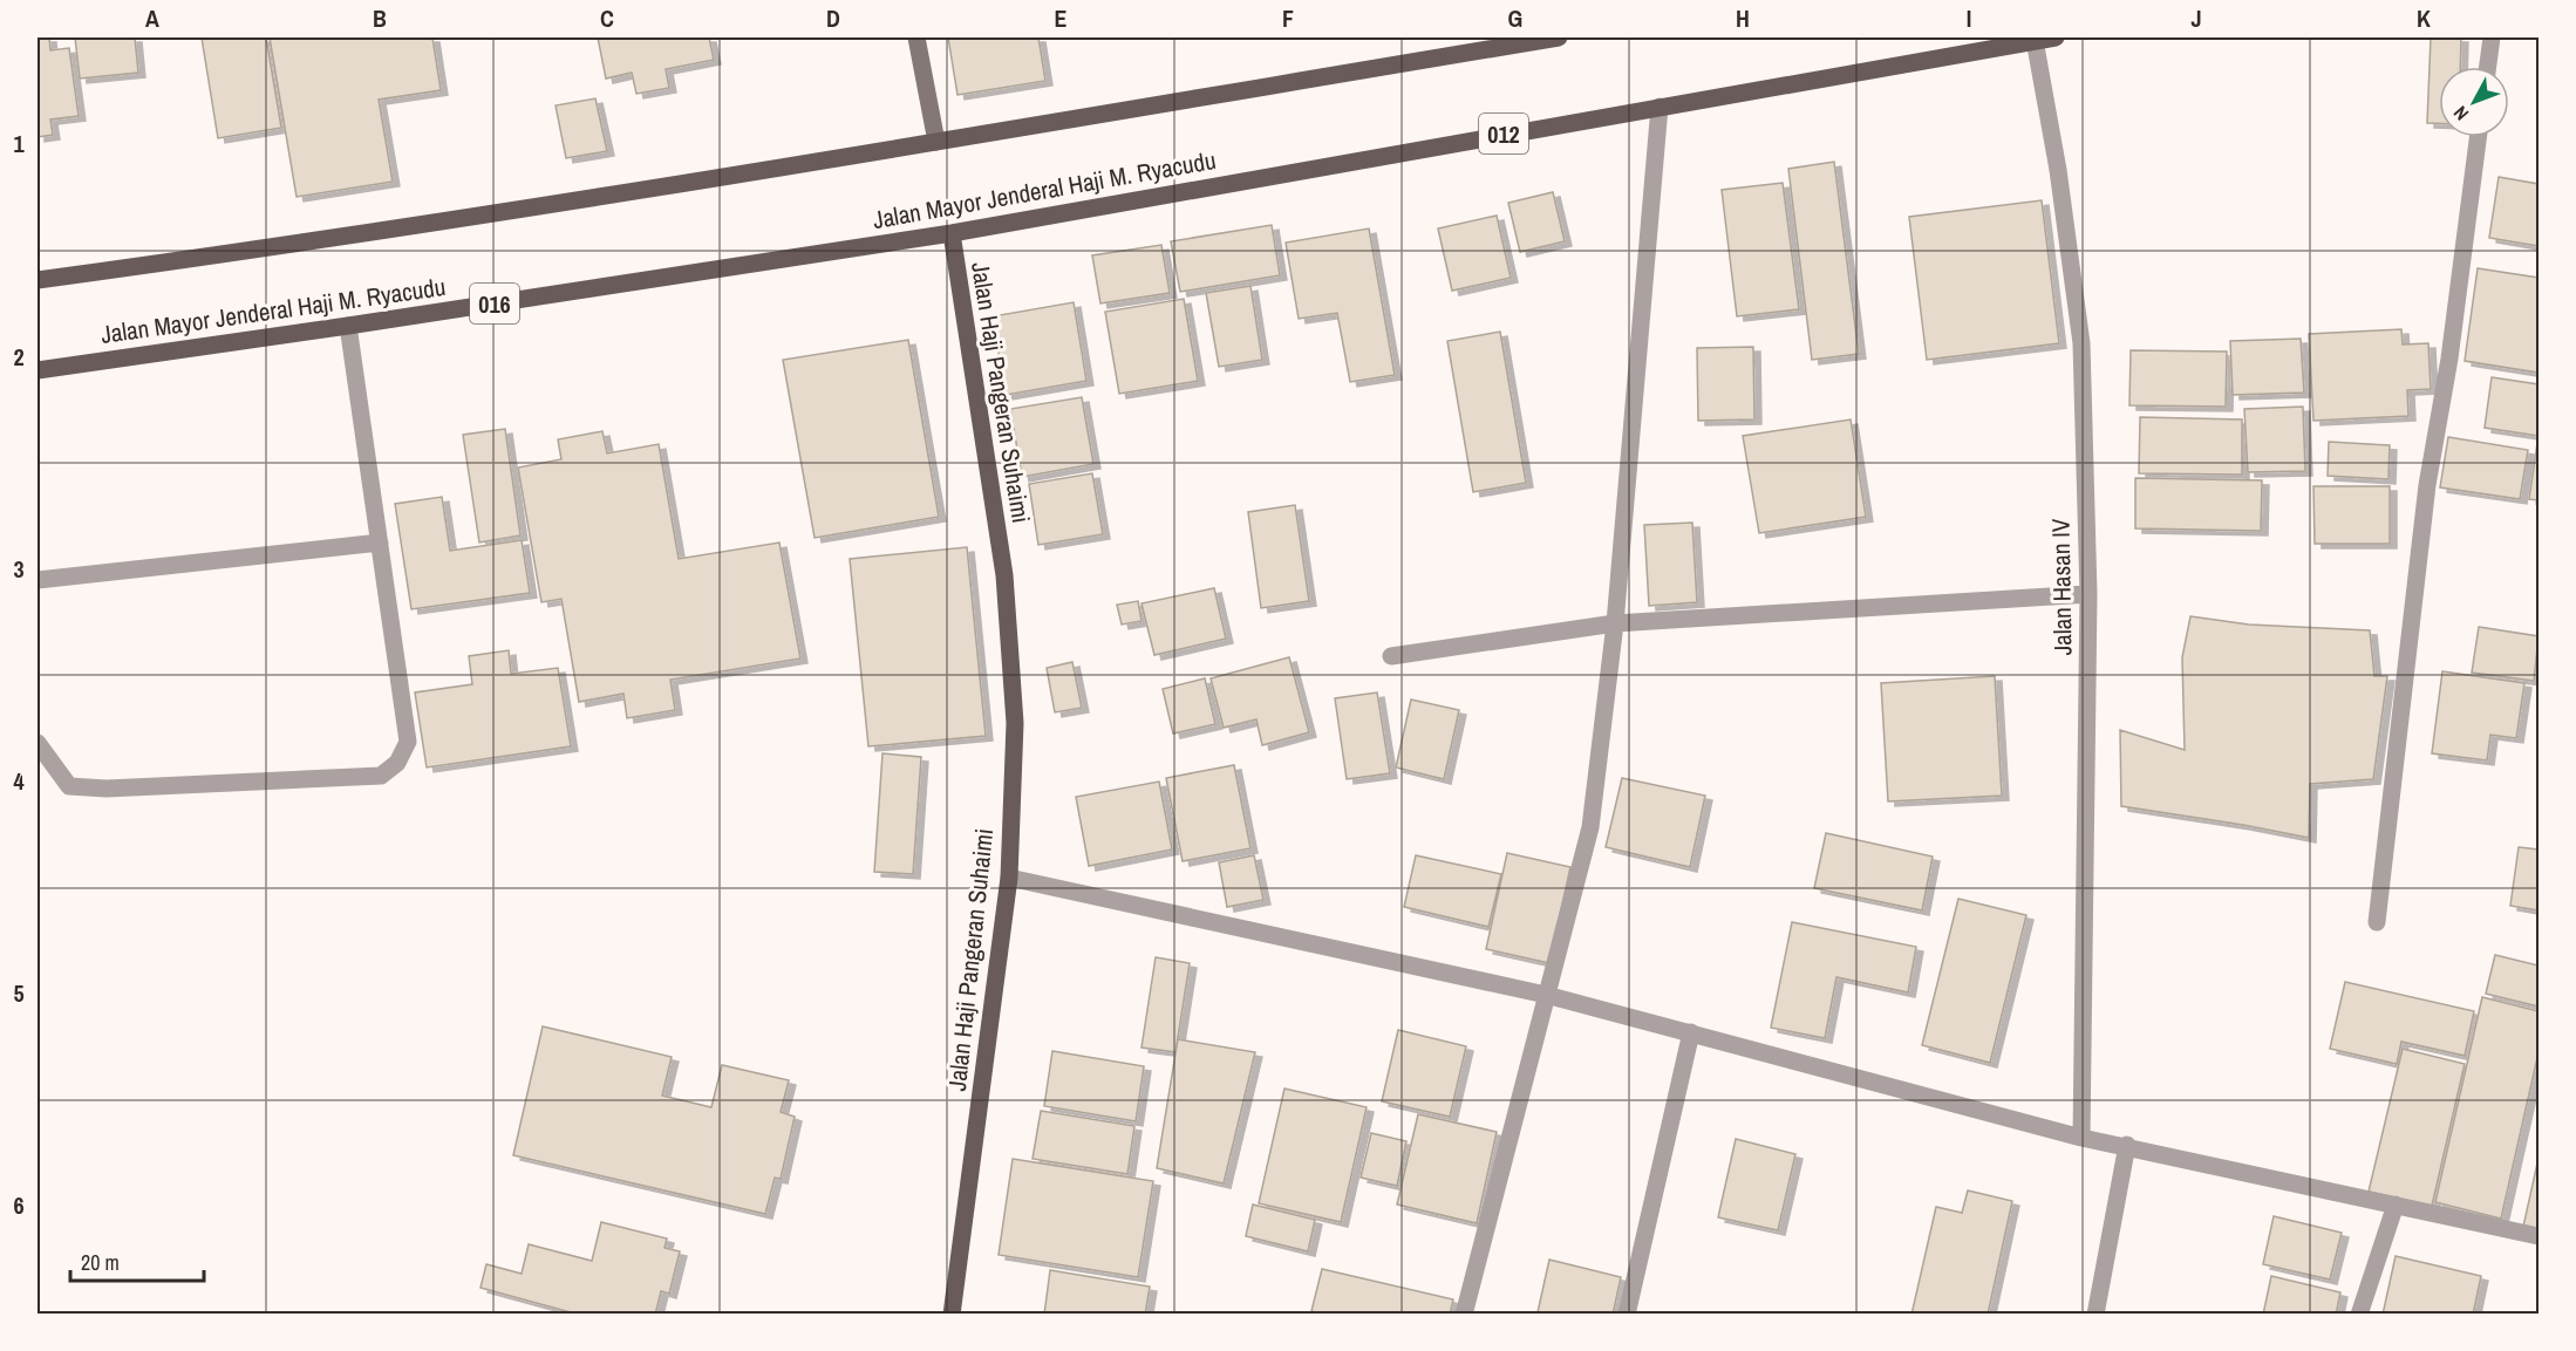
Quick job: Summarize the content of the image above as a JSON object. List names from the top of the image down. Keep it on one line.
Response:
{"streets":{"main road":["012","Jalan Mayor Jenderal Haji M. Ryacudu","016","Jalan Haji Pangeran Suhaimi"],"street":["Jalan Hasan IV"]},"crossings":[["Jalan Mayor Jenderal Haji M. Ryacudu","Jalan Haji Pangeran Suhaimi"],["Jalan Mayor Jenderal Haji M. Ryacudu","Jalan Hasan IV"]],"scale_bar":"20 m","north":"bottom left","grid":{"columns":["A","B","C","D","E","F","G","H","I","J","K"],"rows":["1","2","3","4","5","6"]}}
